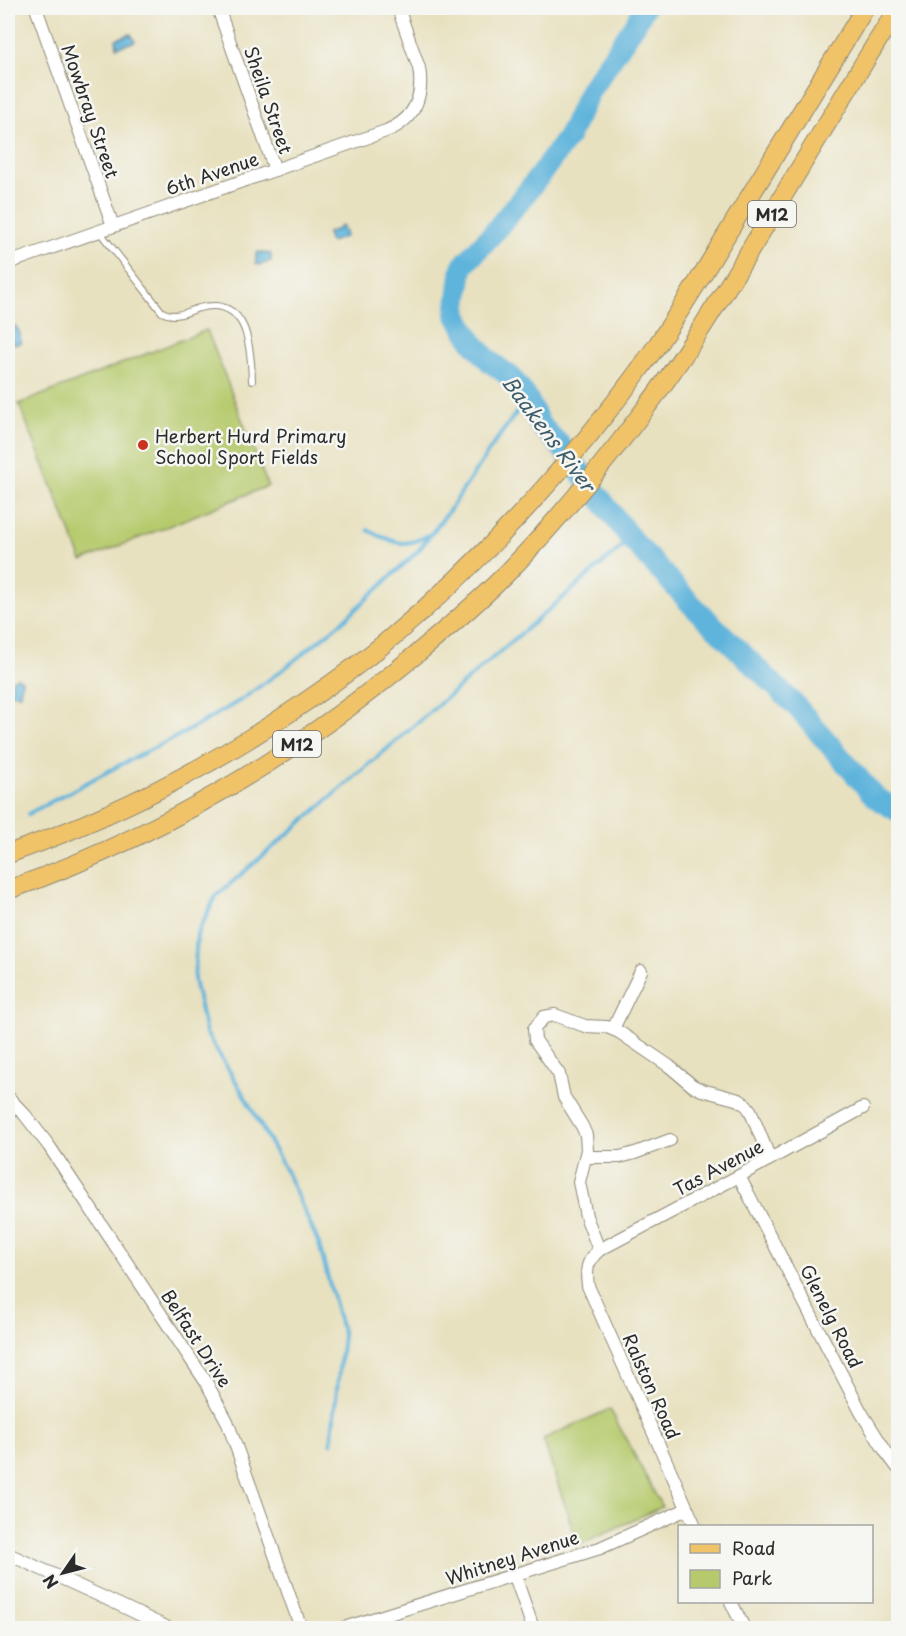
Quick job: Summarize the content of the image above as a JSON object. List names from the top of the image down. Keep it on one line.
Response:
{"streets":{"main road":["M12"],"street":["Sheila Street","Mowbray Street","6th Avenue","Tas Avenue","Glenelg Road","Belfast Drive","Ralston Road","Whitney Avenue"]},"crossings":[["Sheila Street","6th Avenue"],["Mowbray Street","6th Avenue"],["Tas Avenue","Glenelg Road"],["Tas Avenue","Ralston Road"],["Ralston Road","Whitney Avenue"]],"water":["Baakens River"],"places":["Herbert Hurd Primary School Sport Fields"],"legend":["Road","Park"],"north":"bottom left"}
